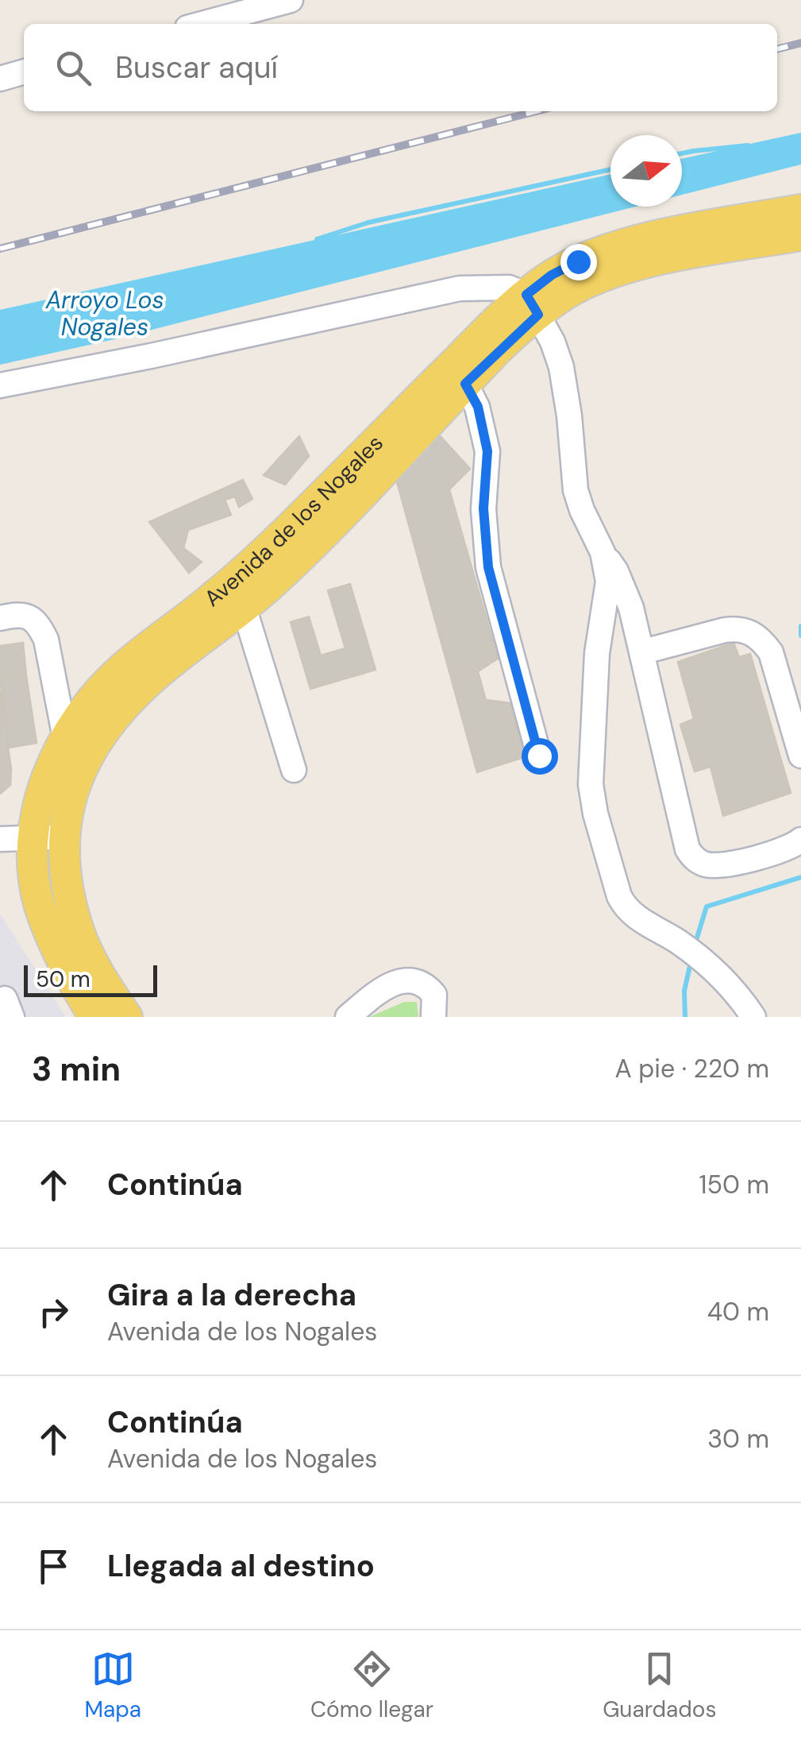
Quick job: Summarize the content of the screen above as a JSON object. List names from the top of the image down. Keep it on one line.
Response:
{"streets":{"main road":["Avenida de los Nogales"]},"water":["Arroyo Los Nogales"],"scale_bar":"50 m","north":"right","page":{"search":"Buscar aquí","scale":"50 m","heading":["3 min","A pie · 220 m"],"list":[["Continúa","150 m"],["Gira a la derecha","Avenida de los Nogales","40 m"],["Continúa","Avenida de los Nogales","30 m"],"Llegada al destino"],"nav":["Mapa","Cómo llegar","Guardados"]}}
